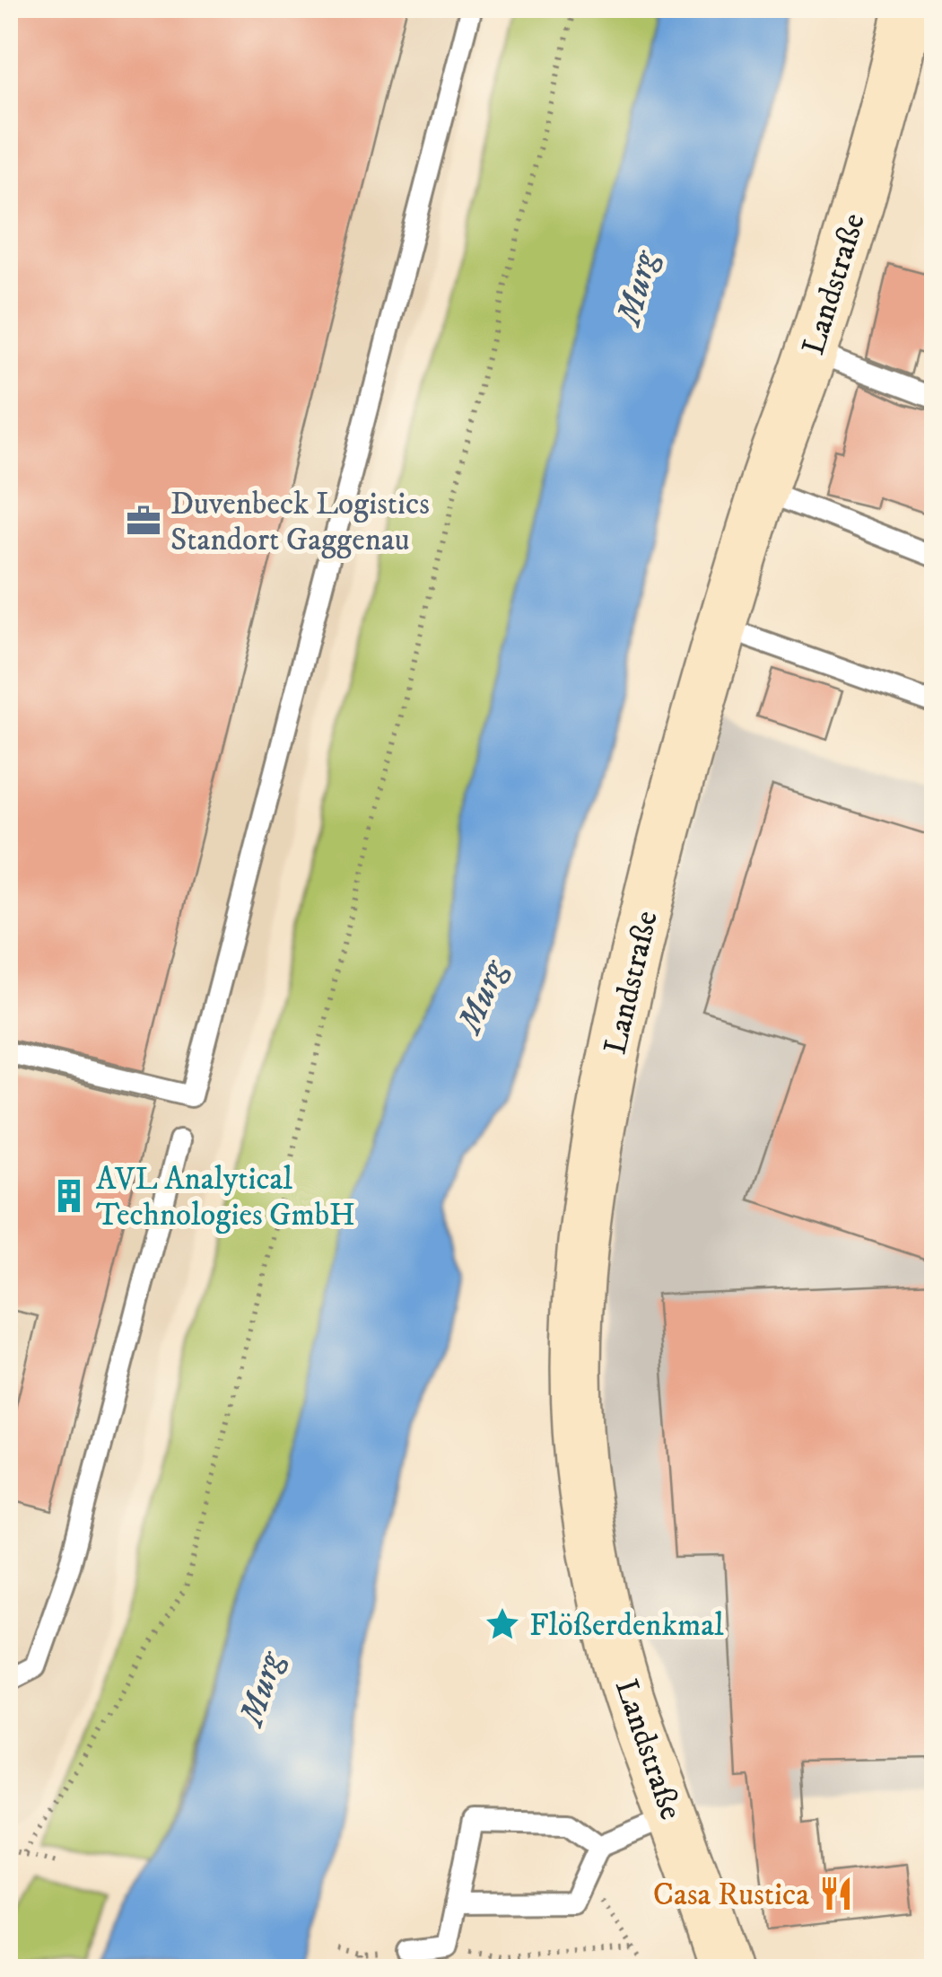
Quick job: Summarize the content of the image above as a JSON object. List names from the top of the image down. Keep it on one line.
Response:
{"streets":{"street":["Landstraße"]},"water":["Murg"],"places":{"office":["Duvenbeck Logistics Standort Gaggenau"],"building":["AVL Analytical Technologies GmbH"],"place":["Flößerdenkmal"],"restaurant":["Casa Rustica"]}}
